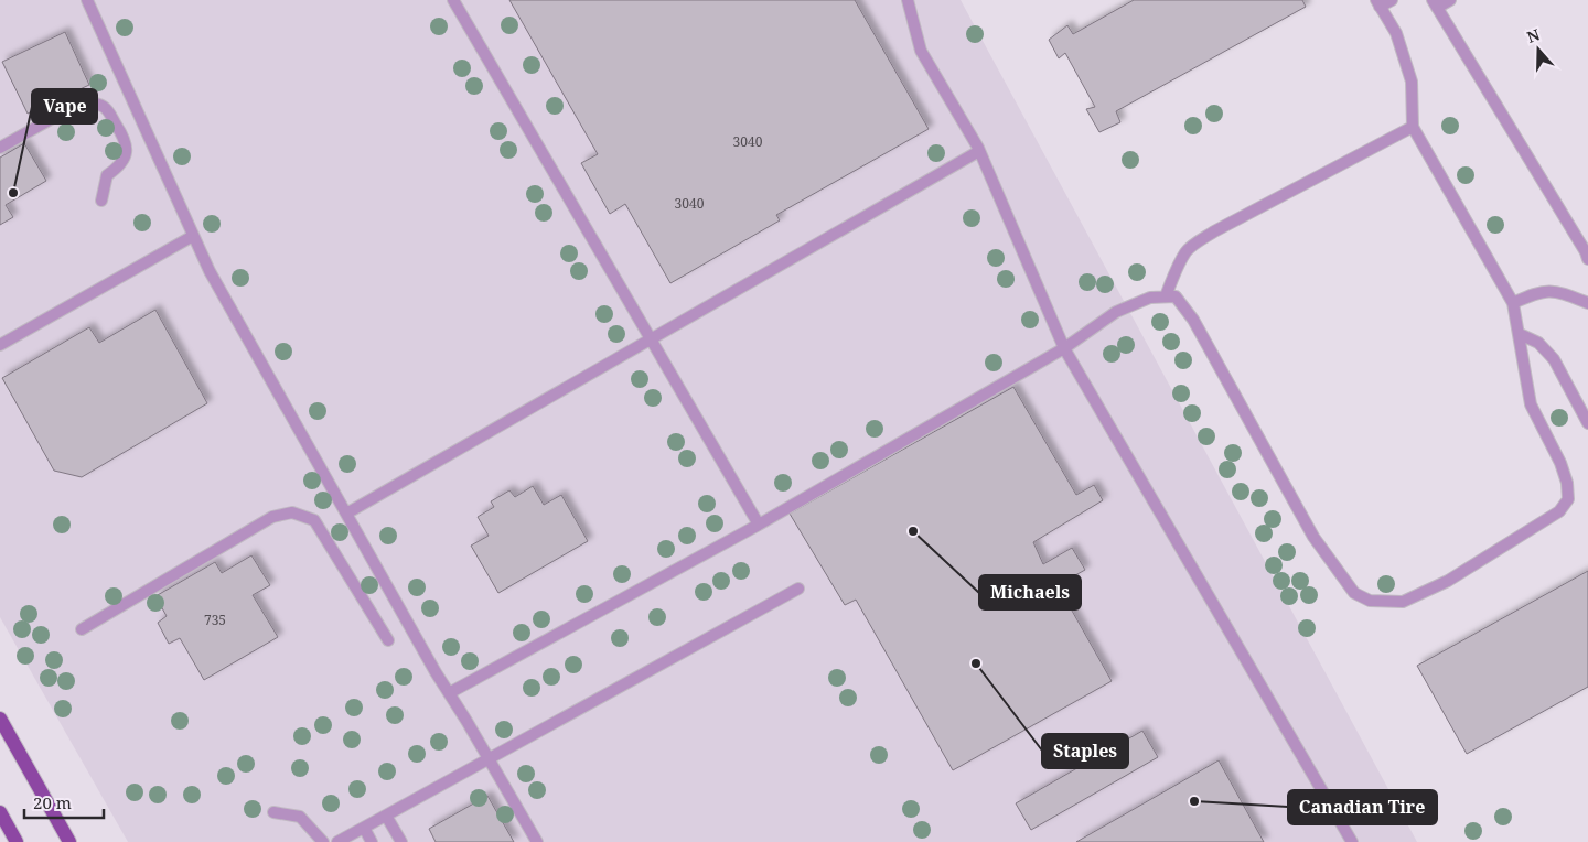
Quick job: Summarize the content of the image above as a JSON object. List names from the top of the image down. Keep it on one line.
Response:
{"places":["Vape","Michaels","Staples","Canadian Tire"],"house_numbers":["3040","3040","735"],"scale_bar":"20 m","north":"top"}
